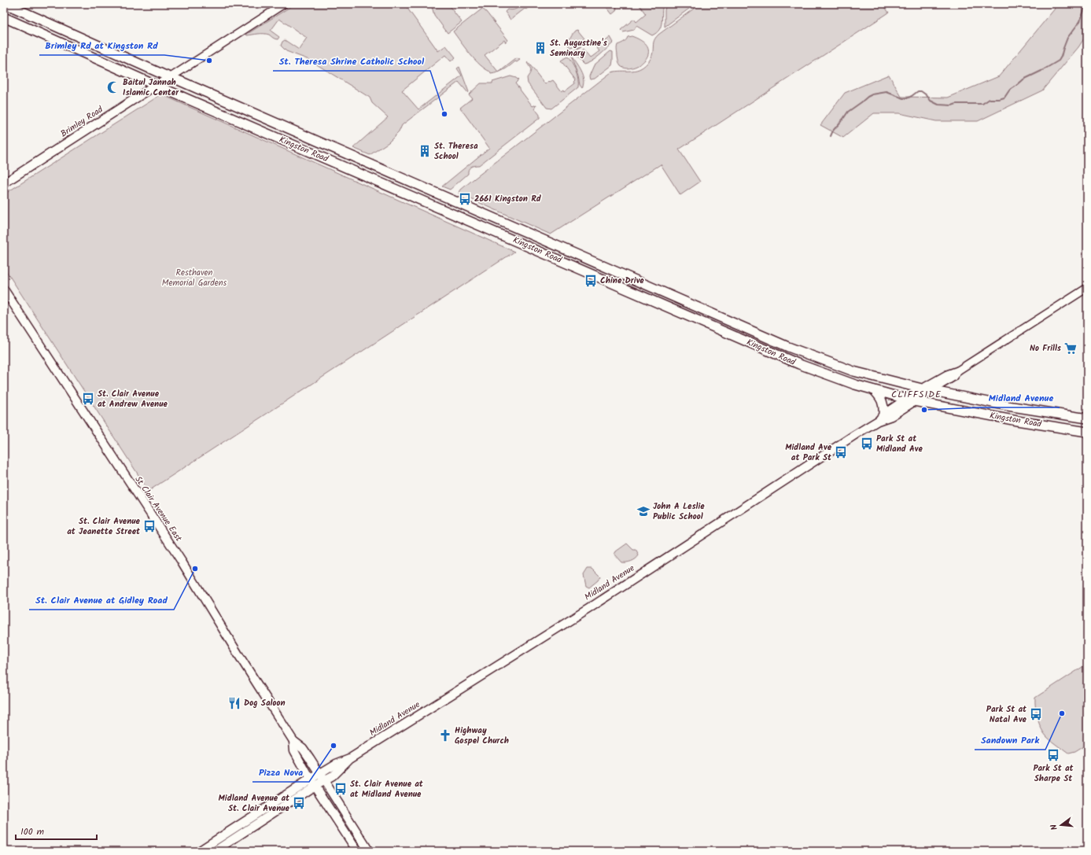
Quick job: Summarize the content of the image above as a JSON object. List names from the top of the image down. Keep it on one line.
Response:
{"streets":{"main road":["Brimley Road","Kingston Road","St Clair Avenue East","Midland Avenue"]},"crossings":[["Brimley Road","Kingston Road"],["Kingston Road","Midland Avenue"],["St Clair Avenue East","Midland Avenue"]],"districts":["CLIFFSIDE"],"parks":["Resthaven Memorial Gardens"],"places":{"building":["St. Augustine's Seminary","St. Theresa School"],"other":["Brimley Rd at Kingston Rd","St. Theresa Shrine Catholic School","Midland Avenue","St. Clair Avenue at Gidley Road","Sandown Park","Pizza Nova"],"mosque":["Baitul Jannah Islamic Center"],"bus stop":["2661 Kingston Rd","Chine Drive","St. Clair Avenue at Andrew Avenue","Park St at Midland Ave","Midland Ave at Park St","St. Clair Avenue at Jeanette Street","Park St at Natal Ave","Park St at Sharpe St","St. Clair Avenue at at Midland Avenue","Midland Avenue at St. Clair Avenue"],"supermarket":["No Frills"],"school or university":["John A Leslie Public School"],"restaurant":["Dog Saloon"],"church":["Highway Gospel Church"]},"scale_bar":"100 m","north":"left"}
